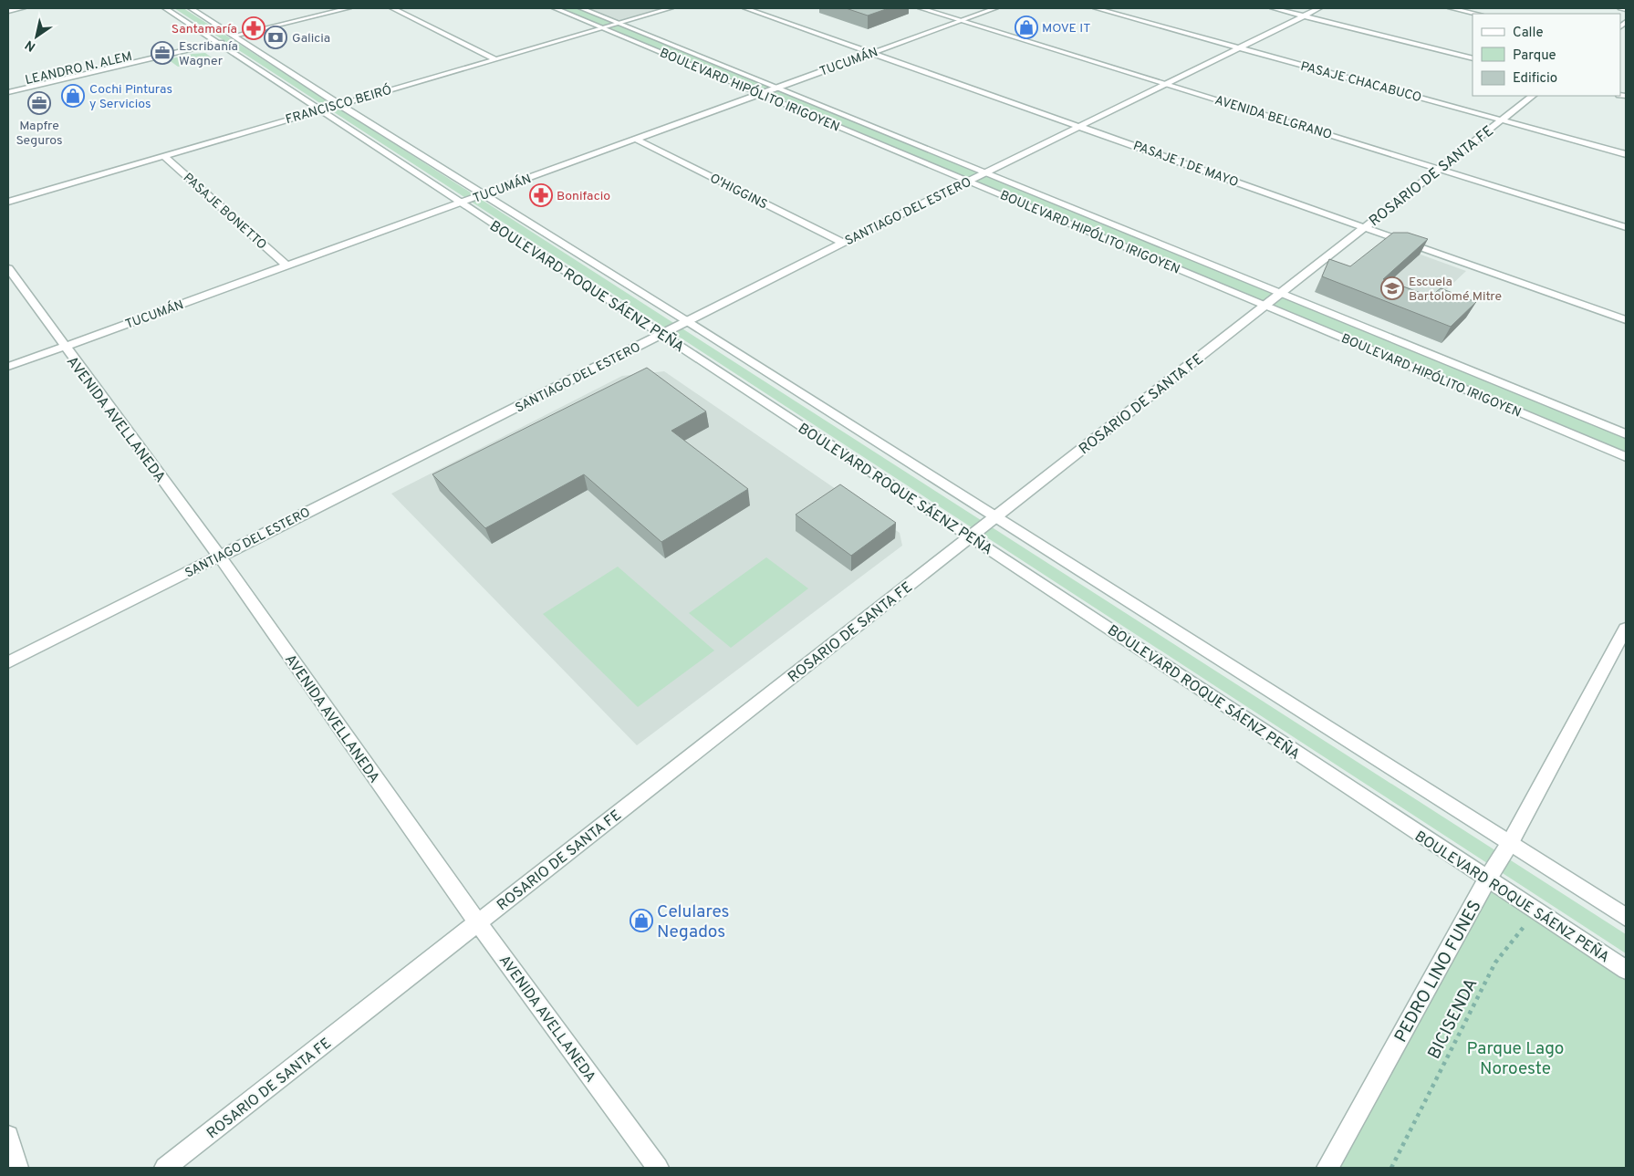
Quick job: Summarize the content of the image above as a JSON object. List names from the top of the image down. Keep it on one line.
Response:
{"streets":{"street":["TUCUMÁN","LEANDRO N. ALEM","PASAJE CHACABUCO","BOULEVARD HIPÓLITO IRIGOYEN","FRANCISCO BEIRÓ","AVENIDA BELGRANO","PASAJE 1 DE MAYO","ROSARIO DE SANTA FE","O'HIGGINS","PASAJE BONETTO","SANTIAGO DEL ESTERO","BOULEVARD ROQUE SÁENZ PEÑA","AVENIDA AVELLANEDA","PEDRO LINO FUNES"],"path":["BICISENDA"]},"crossings":[["TUCUMÁN","BOULEVARD HIPÓLITO IRIGOYEN"],["TUCUMÁN","AVENIDA BELGRANO"],["TUCUMÁN","PASAJE 1 DE MAYO"],["TUCUMÁN","O'HIGGINS"],["TUCUMÁN","PASAJE BONETTO"],["TUCUMÁN","BOULEVARD ROQUE SÁENZ PEÑA"],["TUCUMÁN","AVENIDA AVELLANEDA"],["LEANDRO N. ALEM","BOULEVARD ROQUE SÁENZ PEÑA"],["PASAJE CHACABUCO","ROSARIO DE SANTA FE"],["PASAJE CHACABUCO","SANTIAGO DEL ESTERO"],["BOULEVARD HIPÓLITO IRIGOYEN","FRANCISCO BEIRÓ"],["BOULEVARD HIPÓLITO IRIGOYEN","ROSARIO DE SANTA FE"],["BOULEVARD HIPÓLITO IRIGOYEN","SANTIAGO DEL ESTERO"],["FRANCISCO BEIRÓ","PASAJE BONETTO"],["FRANCISCO BEIRÓ","BOULEVARD ROQUE SÁENZ PEÑA"],["AVENIDA BELGRANO","ROSARIO DE SANTA FE"],["AVENIDA BELGRANO","SANTIAGO DEL ESTERO"],["PASAJE 1 DE MAYO","ROSARIO DE SANTA FE"],["PASAJE 1 DE MAYO","SANTIAGO DEL ESTERO"],["ROSARIO DE SANTA FE","BOULEVARD ROQUE SÁENZ PEÑA"],["ROSARIO DE SANTA FE","AVENIDA AVELLANEDA"],["O'HIGGINS","SANTIAGO DEL ESTERO"],["SANTIAGO DEL ESTERO","BOULEVARD ROQUE SÁENZ PEÑA"],["SANTIAGO DEL ESTERO","AVENIDA AVELLANEDA"],["BOULEVARD ROQUE SÁENZ PEÑA","PEDRO LINO FUNES"],["BOULEVARD ROQUE SÁENZ PEÑA","BICISENDA"]],"parks":["Parque Lago Noroeste"],"places":{"shop":["MOVE IT","Cochi Pinturas y Servicios","Celulares Negados"],"pharmacy":["Santamaría","Bonifacio"],"bank":["Galicia"],"office":["Escribanía Wagner","Mapfre Seguros"],"school or university":["Escuela Bartolomé Mitre"]},"legend":["Calle","Parque","Edificio"],"north":"bottom left"}
